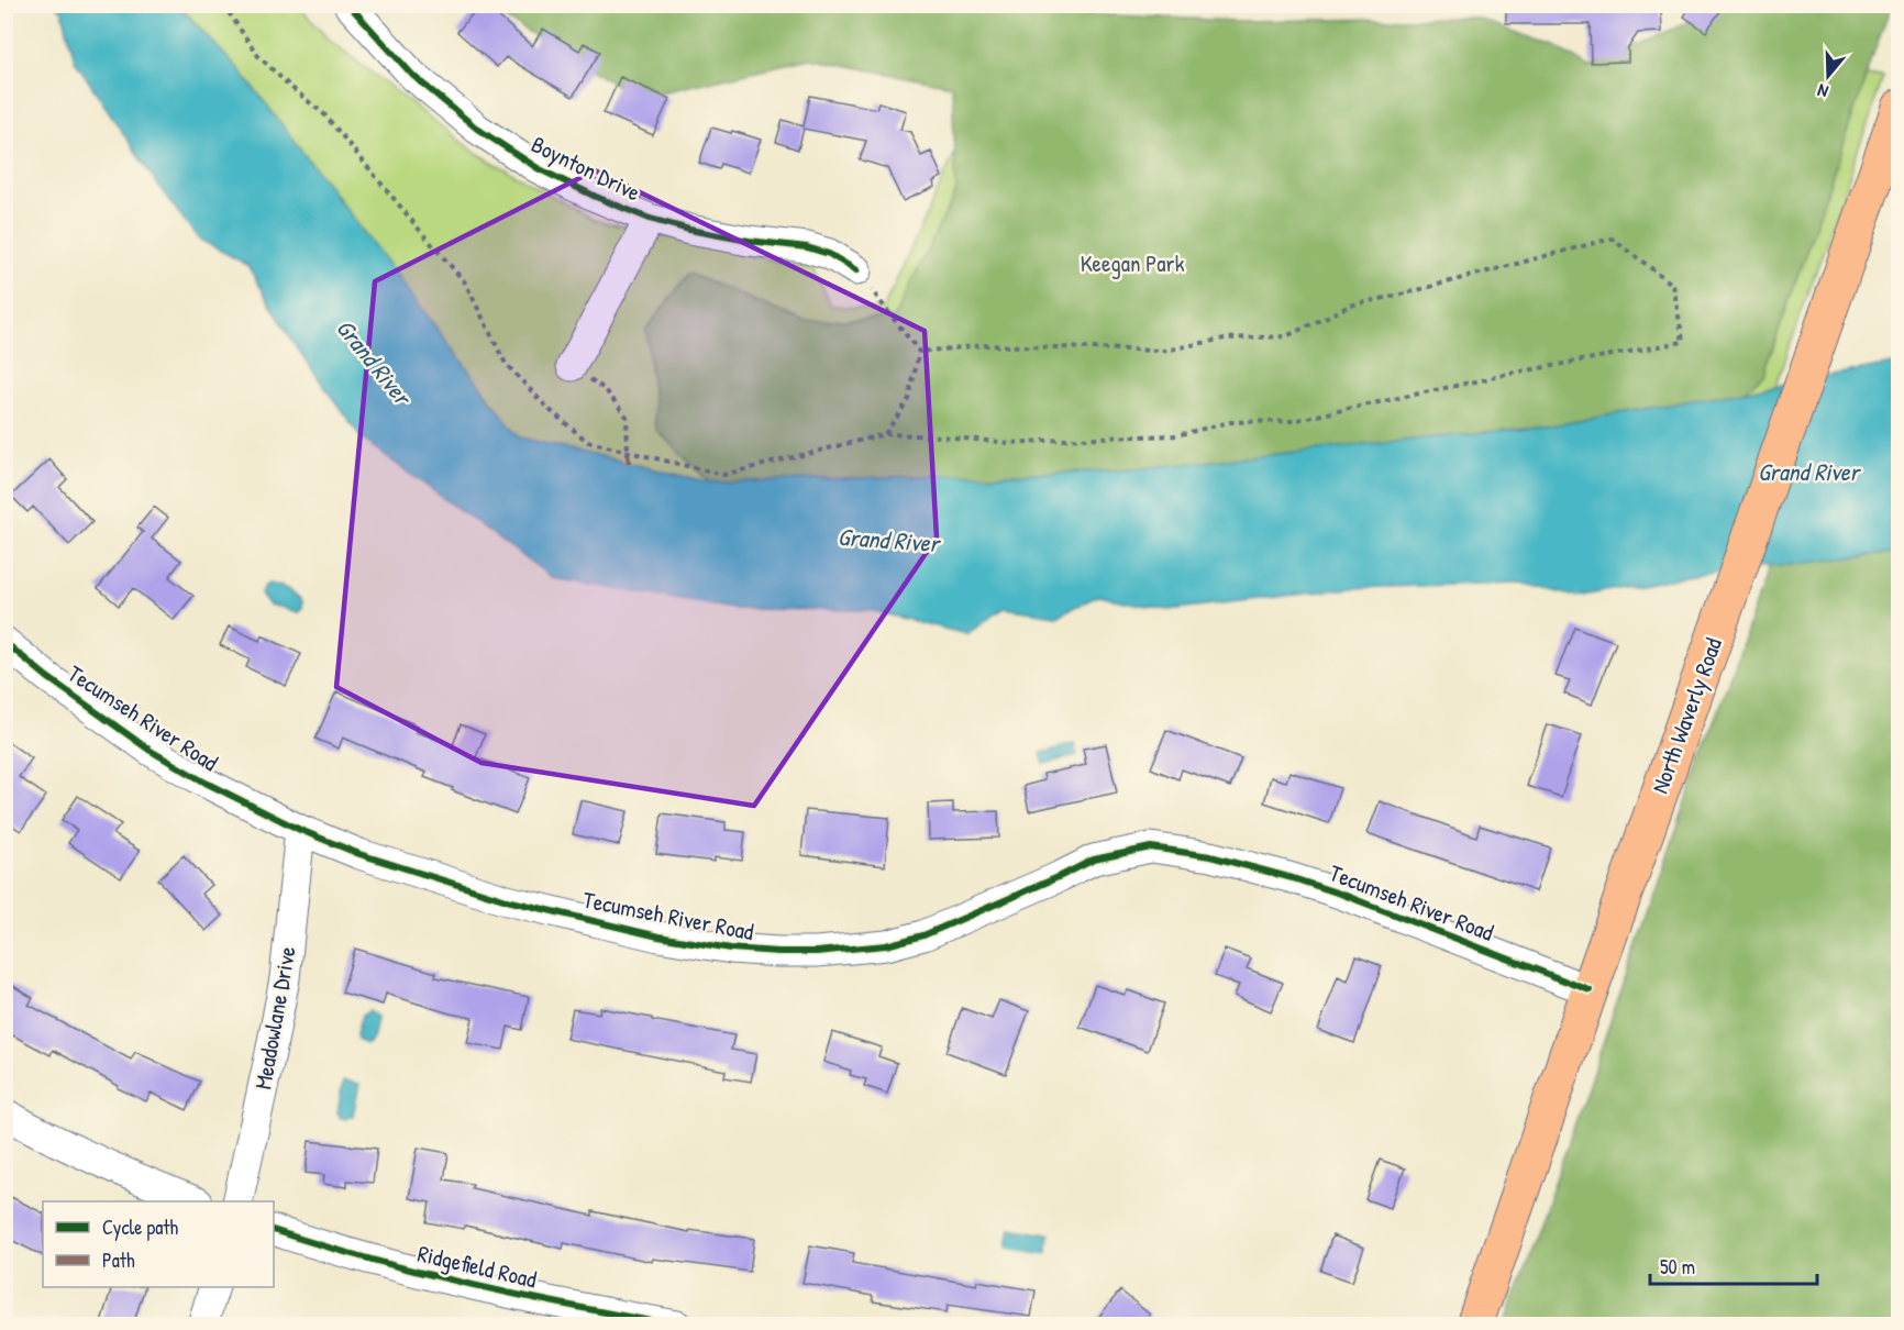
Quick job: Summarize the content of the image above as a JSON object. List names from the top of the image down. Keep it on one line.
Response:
{"streets":{"main road":["North Waverly Road"],"street":["Boynton Drive","Tecumseh River Road","Meadowlane Drive","Ridgefield Road"]},"crossings":[["North Waverly Road","Tecumseh River Road"],["Tecumseh River Road","Meadowlane Drive"]],"water":["Grand River"],"parks":["Keegan Park"],"legend":["Cycle path","Path"],"scale_bar":"50 m","north":"bottom"}
